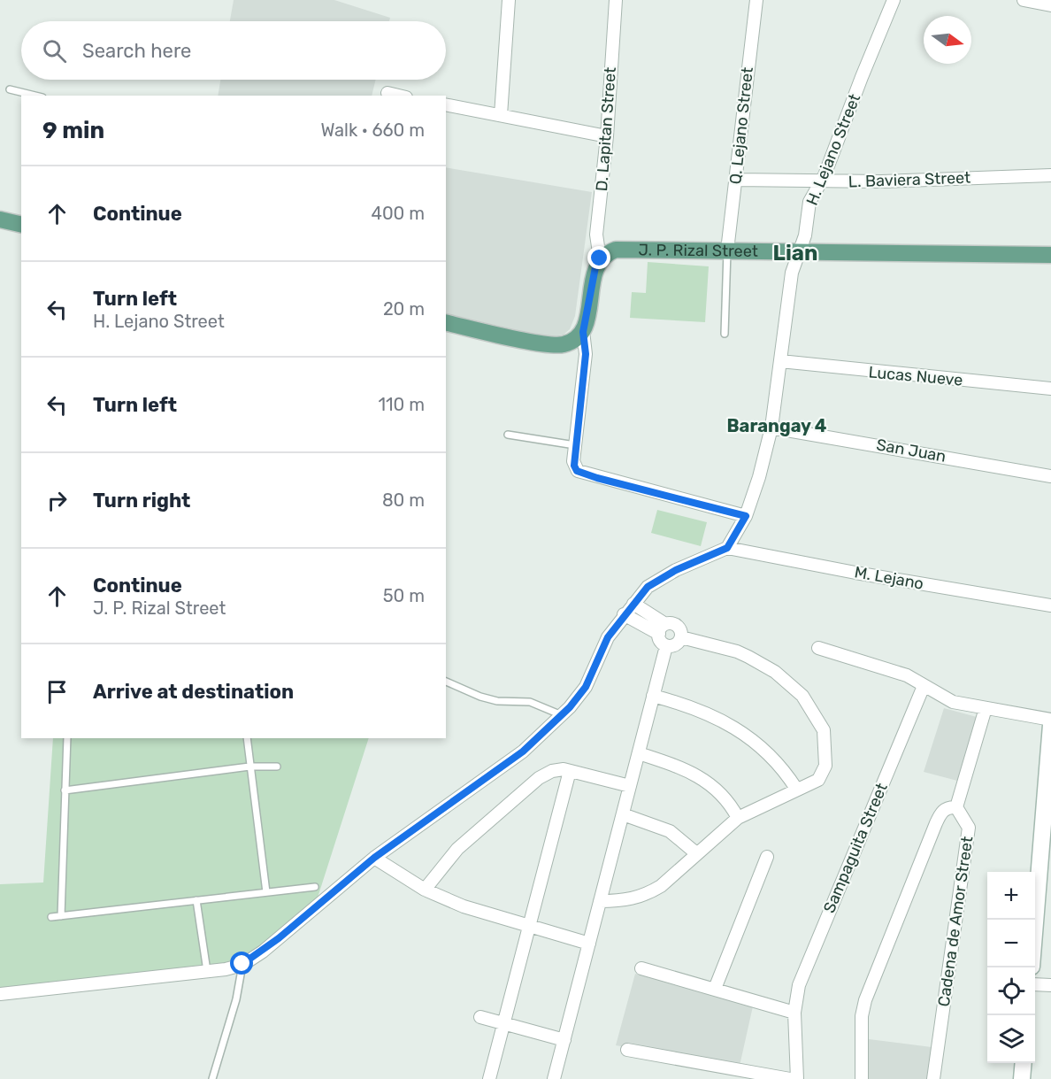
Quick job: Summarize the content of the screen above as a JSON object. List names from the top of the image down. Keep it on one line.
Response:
{"streets":{"main road":["J. P. Rizal Street"],"street":["Q. Lejano Street","D. Lapitan Street","H. Lejano Street","L. Baviera Street","Lucas Nueve","San Juan","M. Lejano","Sampaguita Street","Cadena de Amor Street"]},"crossings":[["Q. Lejano Street","L. Baviera Street"],["Q. Lejano Street","J. P. Rizal Street"],["D. Lapitan Street","J. P. Rizal Street"],["H. Lejano Street","L. Baviera Street"],["H. Lejano Street","J. P. Rizal Street"],["H. Lejano Street","Lucas Nueve"],["H. Lejano Street","San Juan"],["H. Lejano Street","M. Lejano"]],"districts":["Lian","Barangay 4"],"north":"right","page":{"search":"Search here","heading":["9 min","Walk · 660 m"],"list":[["Continue","400 m"],["Turn left","H. Lejano Street","20 m"],["Turn left","110 m"],["Turn right","80 m"],["Continue","J. P. Rizal Street","50 m"],"Arrive at destination"],"map_buttons":["+","−"]}}
